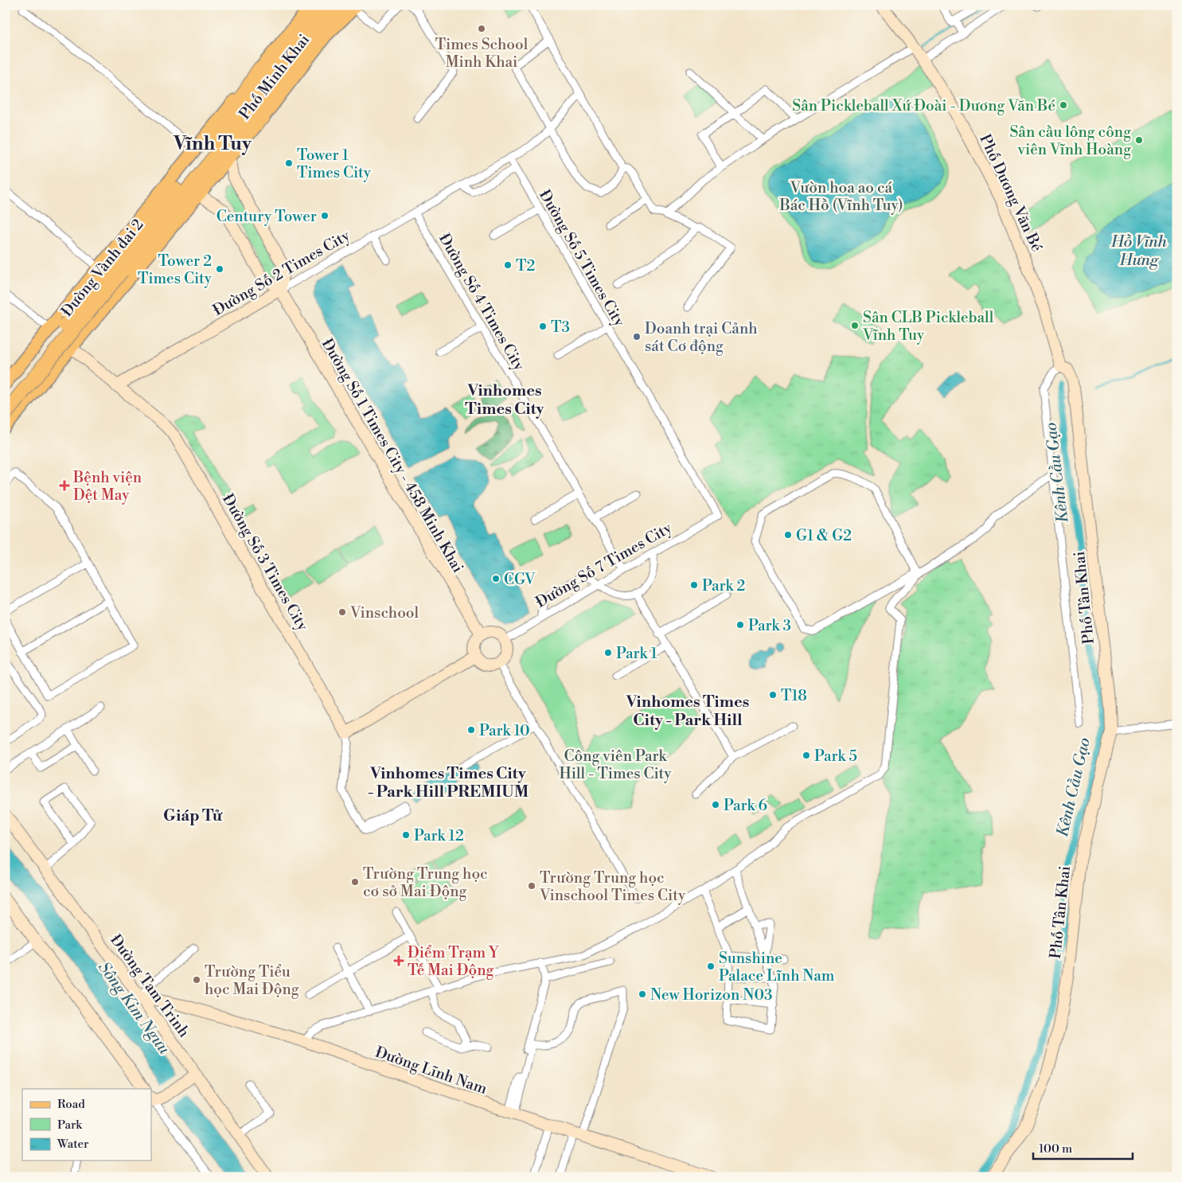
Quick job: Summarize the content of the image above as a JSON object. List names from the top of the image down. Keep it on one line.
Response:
{"streets":{"highway":["Đường Vành đai 2"],"main road":["Phố Minh Khai"],"street":["Phố Dương Văn Bé","Đường Số 5 Times City","Đường Số 2 Times City","Đường Số 4 Times City","Đường Số 1 Times City - 458 Minh Khai","Đường Số 3 Times City","Đường Số 7 Times City","Phố Tân Khai","Đường Tam Trinh","Đường Lĩnh Nam"]},"crossings":[["Phố Minh Khai","Đường Số 1 Times City - 458 Minh Khai"],["Phố Minh Khai","Đường Số 3 Times City"],["Phố Dương Văn Bé","Phố Tân Khai"],["Đường Số 5 Times City","Đường Số 2 Times City"],["Đường Số 5 Times City","Đường Số 7 Times City"],["Đường Số 2 Times City","Đường Số 4 Times City"],["Đường Số 2 Times City","Đường Số 1 Times City - 458 Minh Khai"],["Đường Số 2 Times City","Đường Số 3 Times City"],["Đường Số 4 Times City","Đường Số 7 Times City"],["Đường Số 1 Times City - 458 Minh Khai","Đường Số 7 Times City"],["Đường Tam Trinh","Đường Lĩnh Nam"]],"districts":["Vĩnh Tuy","Vinhomes Times City","Vinhomes Times City - Park Hill","Vinhomes Times City - Park Hill PREMIUM","Giáp Tử"],"water":["Hồ Vĩnh Hưng","Kênh Cầu Gạo","Sông Kim Ngưu"],"parks":["Vườn hoa ao cá Bác Hồ (Vĩnh Tuy)","Công viên Park Hill - Times City"],"places":{"other":["Times School Minh Khai","Sân Pickleball Xứ Đoài - Dương Văn Bé","Sân cầu lông công viên Vĩnh Hoàng","Tower 1 Times City","Century Tower","T2","Tower 2 Times City","Sân CLB Pickleball Vĩnh Tuy","T3","Doanh trại Cảnh sát Cơ động","G1 & G2","CGV","Park 2","Vinschool","Park 3","Park 1","T18","Park 10","Park 5","Park 6","Park 12","Trường Trung học cơ sở Mai Động","Trường Trung học Vinschool Times City","Sunshine Palace Lĩnh Nam","Trường Tiểu học Mai Động","New Horizon N03"],"health":["Bệnh viện Dệt May","Điểm Trạm Y Tế Mai Động"]},"legend":["Road","Park","Water"],"scale_bar":"100 m"}
